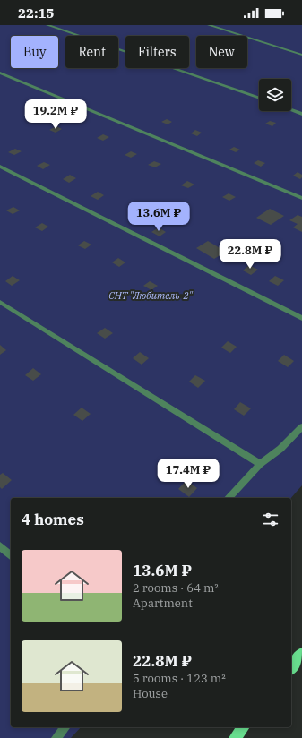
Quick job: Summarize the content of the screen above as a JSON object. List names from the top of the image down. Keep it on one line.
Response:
{"parks":["СНТ \"Любитель-2\""],"page":{"status":"22:15","chip":["Buy","Rent","Filters","New"],"price":["19.2M ₽","13.6M ₽","22.8M ₽","17.4M ₽"],"heading":"4 homes","list":[{"name":"13.6M ₽","note":"2 rooms · 64 m² · Apartment"},{"name":"22.8M ₽","note":"5 rooms · 123 m² · House"}]}}
